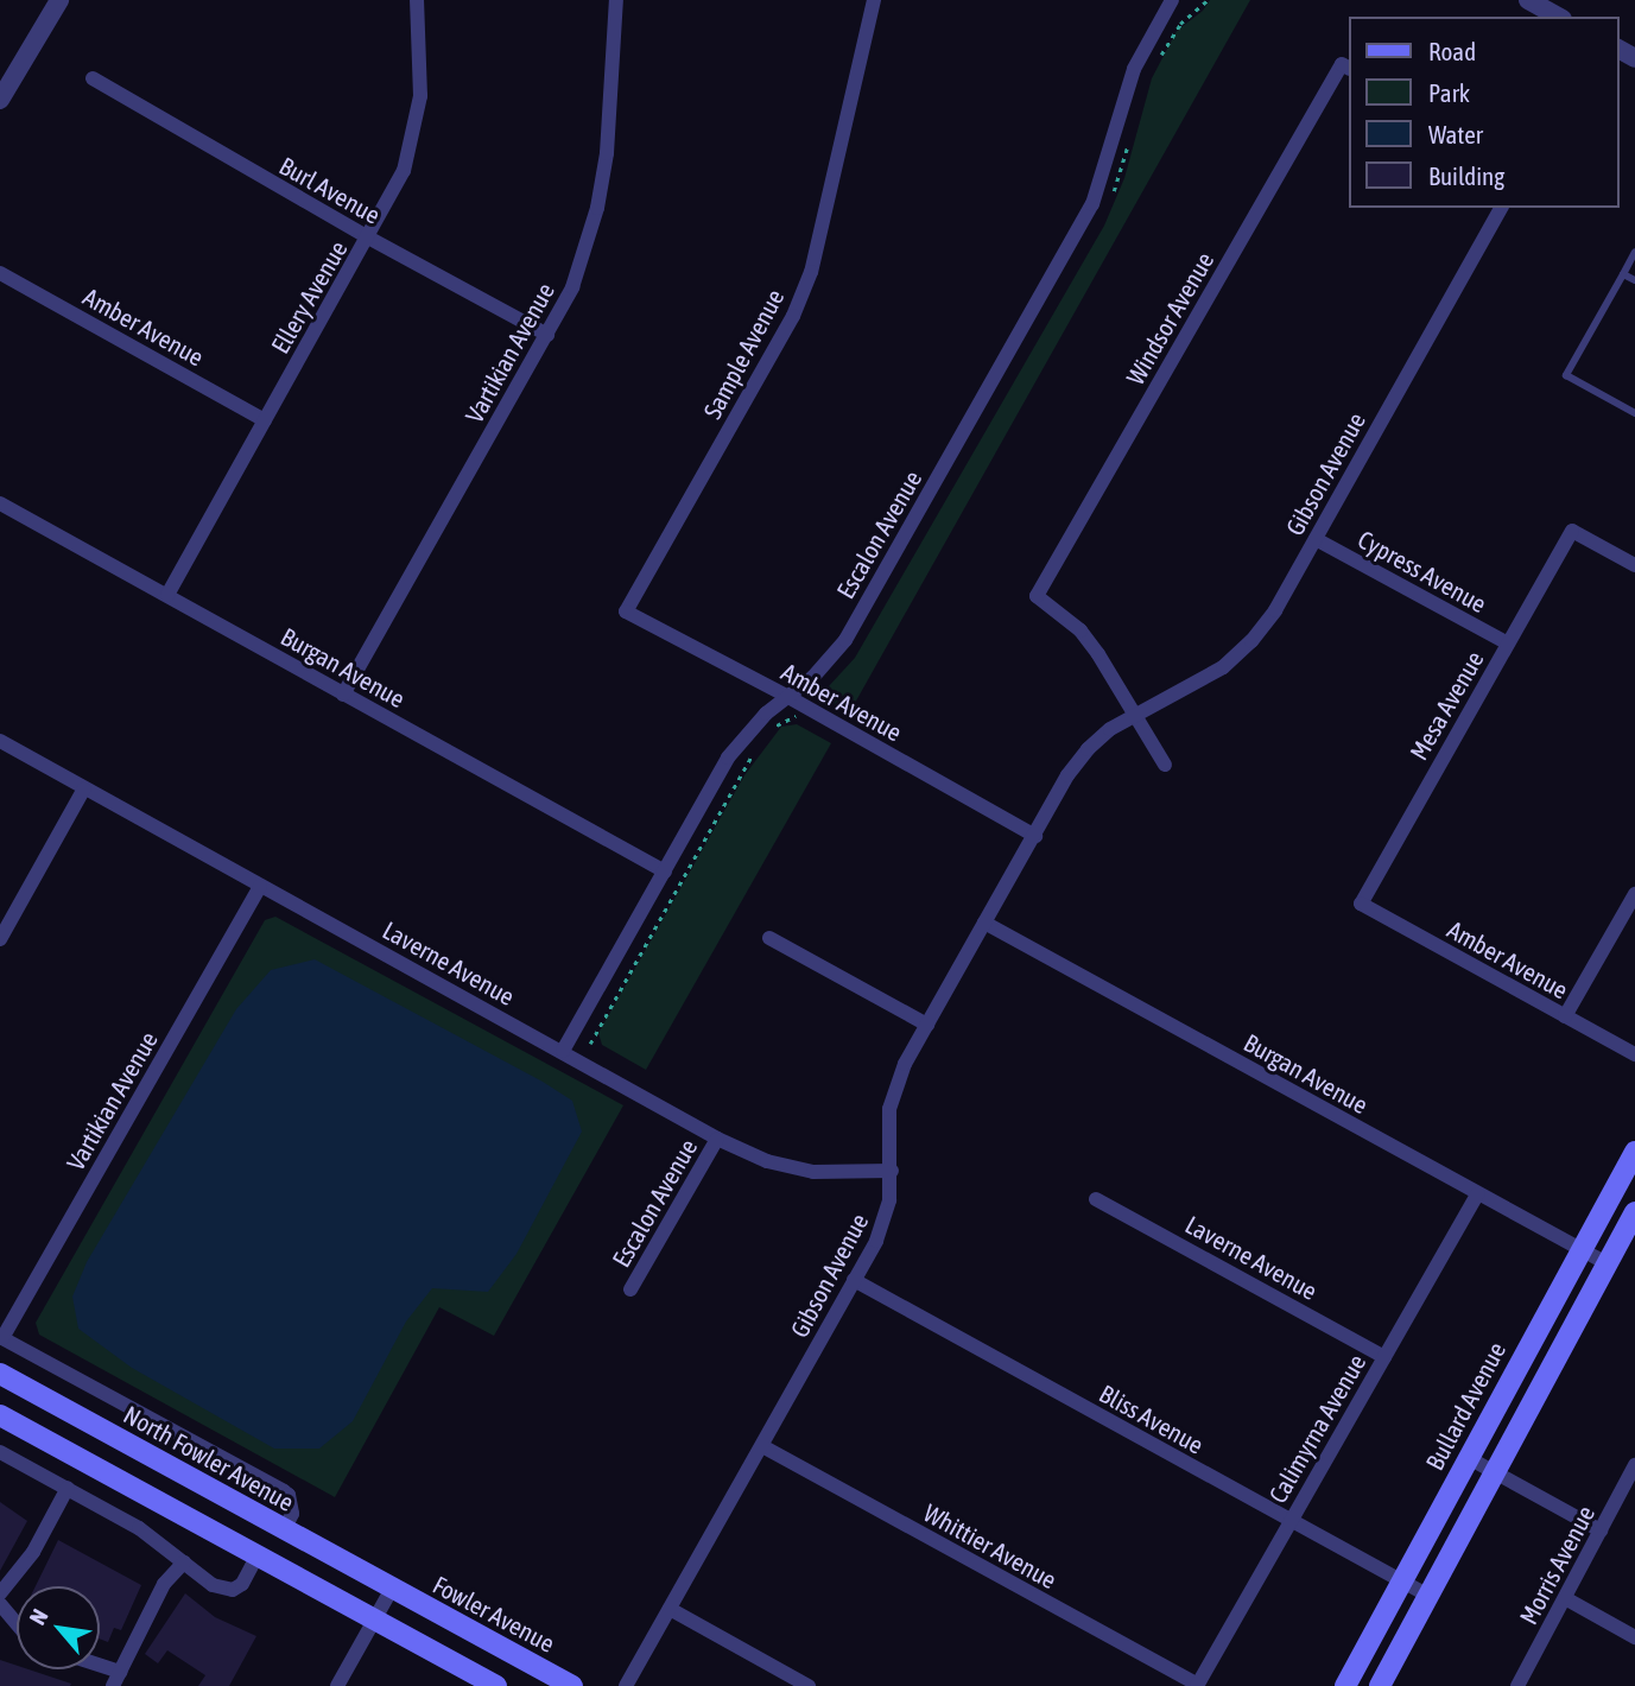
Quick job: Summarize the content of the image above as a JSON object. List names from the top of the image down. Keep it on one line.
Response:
{"streets":{"main road":["Bullard Avenue","North Fowler Avenue","Fowler Avenue"],"street":["Burl Avenue","Ellery Avenue","Windsor Avenue","Amber Avenue","Vartikian Avenue","Sample Avenue","Gibson Avenue","Escalon Avenue","Cypress Avenue","Burgan Avenue","Mesa Avenue","Laverne Avenue","Bliss Avenue","Calimyrna Avenue","Whittier Avenue","Morris Avenue"]},"crossings":[["Burl Avenue","Ellery Avenue"],["Burl Avenue","Vartikian Avenue"],["Ellery Avenue","Amber Avenue"],["Ellery Avenue","Burgan Avenue"],["Windsor Avenue","Gibson Avenue"],["Amber Avenue","Sample Avenue"],["Amber Avenue","Gibson Avenue"],["Amber Avenue","Escalon Avenue"],["Amber Avenue","Mesa Avenue"],["Vartikian Avenue","Burgan Avenue"],["Vartikian Avenue","Laverne Avenue"],["Gibson Avenue","Cypress Avenue"],["Gibson Avenue","Burgan Avenue"],["Gibson Avenue","Laverne Avenue"],["Gibson Avenue","Bliss Avenue"],["Gibson Avenue","Whittier Avenue"],["Escalon Avenue","Burgan Avenue"],["Escalon Avenue","Laverne Avenue"],["Cypress Avenue","Mesa Avenue"],["Burgan Avenue","Bullard Avenue"],["Burgan Avenue","Calimyrna Avenue"],["Laverne Avenue","Calimyrna Avenue"],["Bullard Avenue","Bliss Avenue"],["Bliss Avenue","Calimyrna Avenue"],["Calimyrna Avenue","Whittier Avenue"],["North Fowler Avenue","Fowler Avenue"]],"legend":["Road","Park","Water","Building"],"north":"top left"}
